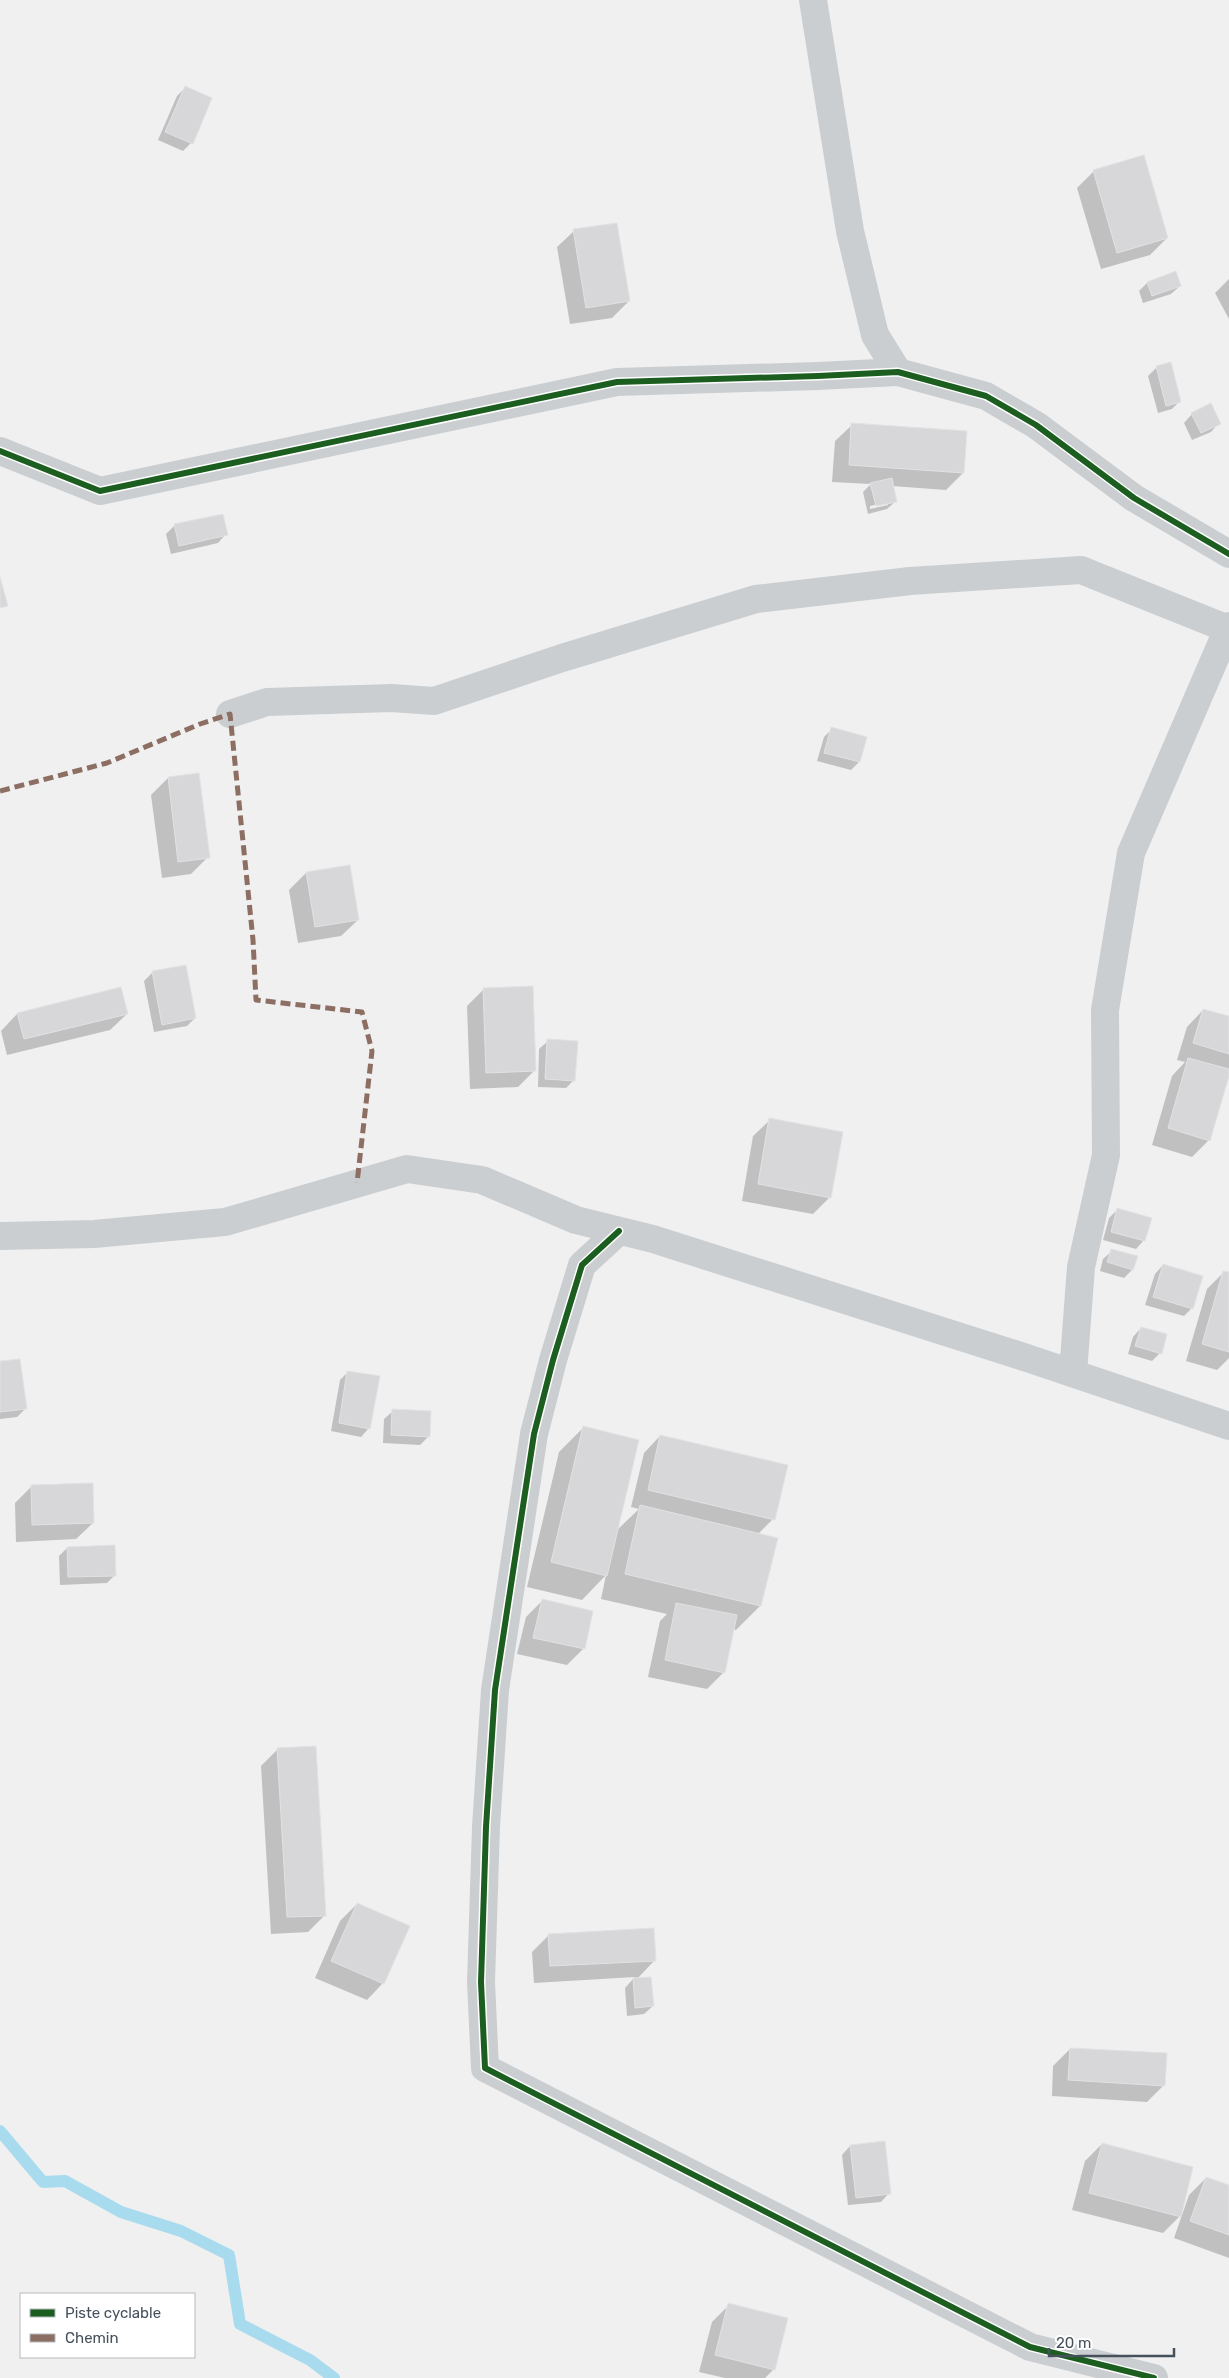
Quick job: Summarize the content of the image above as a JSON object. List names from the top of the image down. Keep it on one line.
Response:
{"legend":["Piste cyclable","Chemin"],"scale_bar":"20 m"}
